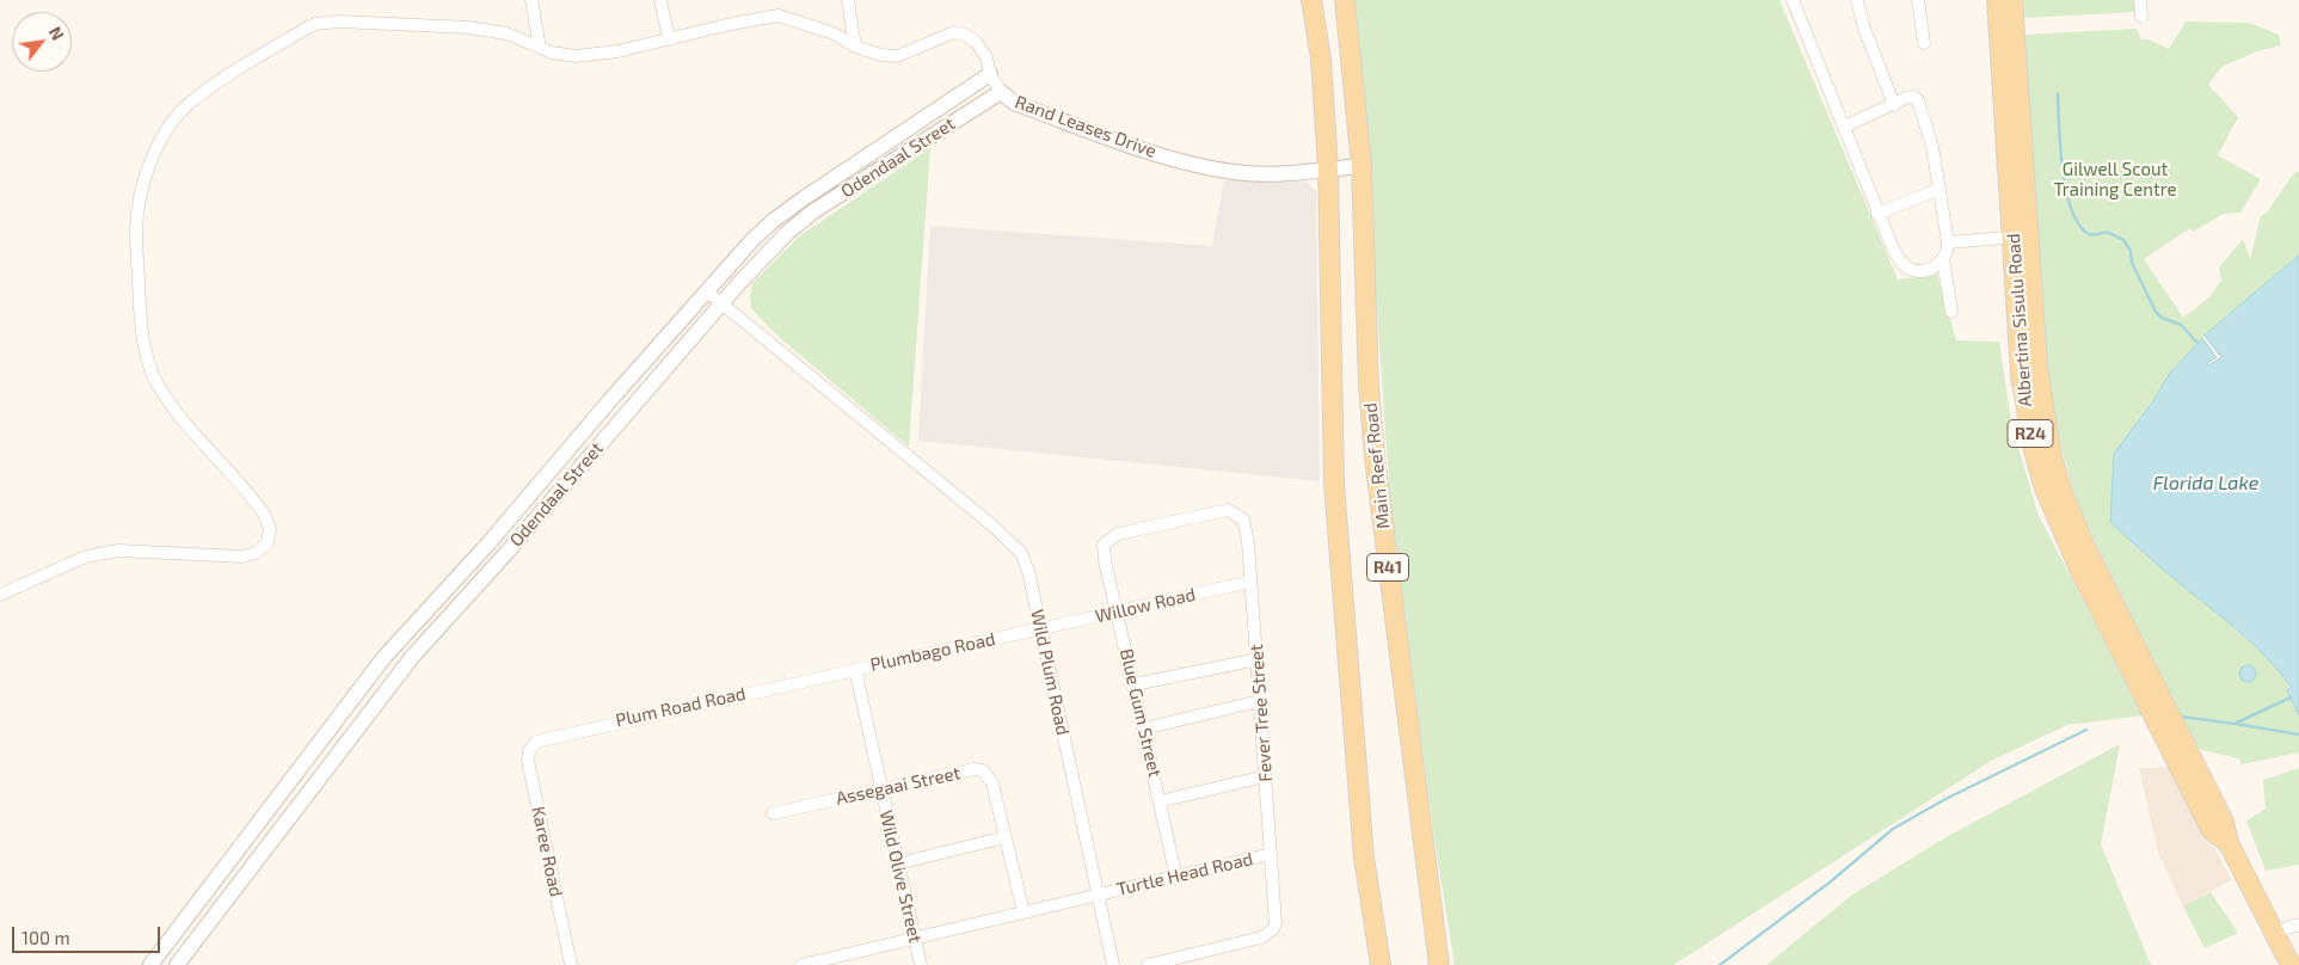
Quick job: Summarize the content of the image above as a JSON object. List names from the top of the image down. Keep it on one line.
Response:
{"streets":{"main road":["Albertina Sisulu Road","R24","Main Reef Road","R41"],"street":["Rand Leases Drive","Odendaal Street","Willow Road","Plumbago Road","Wild Plum Road","Plum Road Road","Blue Gum Street","Fever Tree Street","Assegaai Street","Karee Road","Turtle Head Road","Wild Olive Street"]},"crossings":[["Rand Leases Drive","Odendaal Street"],["Rand Leases Drive","Main Reef Road"],["Rand Leases Drive","R41"],["Odendaal Street","Wild Plum Road"],["Willow Road","Plumbago Road"],["Willow Road","Wild Plum Road"],["Willow Road","Blue Gum Street"],["Willow Road","Fever Tree Street"],["Plumbago Road","Wild Plum Road"],["Plumbago Road","Plum Road Road"],["Plumbago Road","Wild Olive Street"],["Wild Plum Road","Turtle Head Road"],["Plum Road Road","Karee Road"],["Blue Gum Street","Fever Tree Street"],["Blue Gum Street","Turtle Head Road"],["Fever Tree Street","Turtle Head Road"],["Assegaai Street","Wild Olive Street"]],"water":["Florida Lake"],"parks":["Gilwell Scout Training Centre"],"scale_bar":"100 m","north":"top right"}
